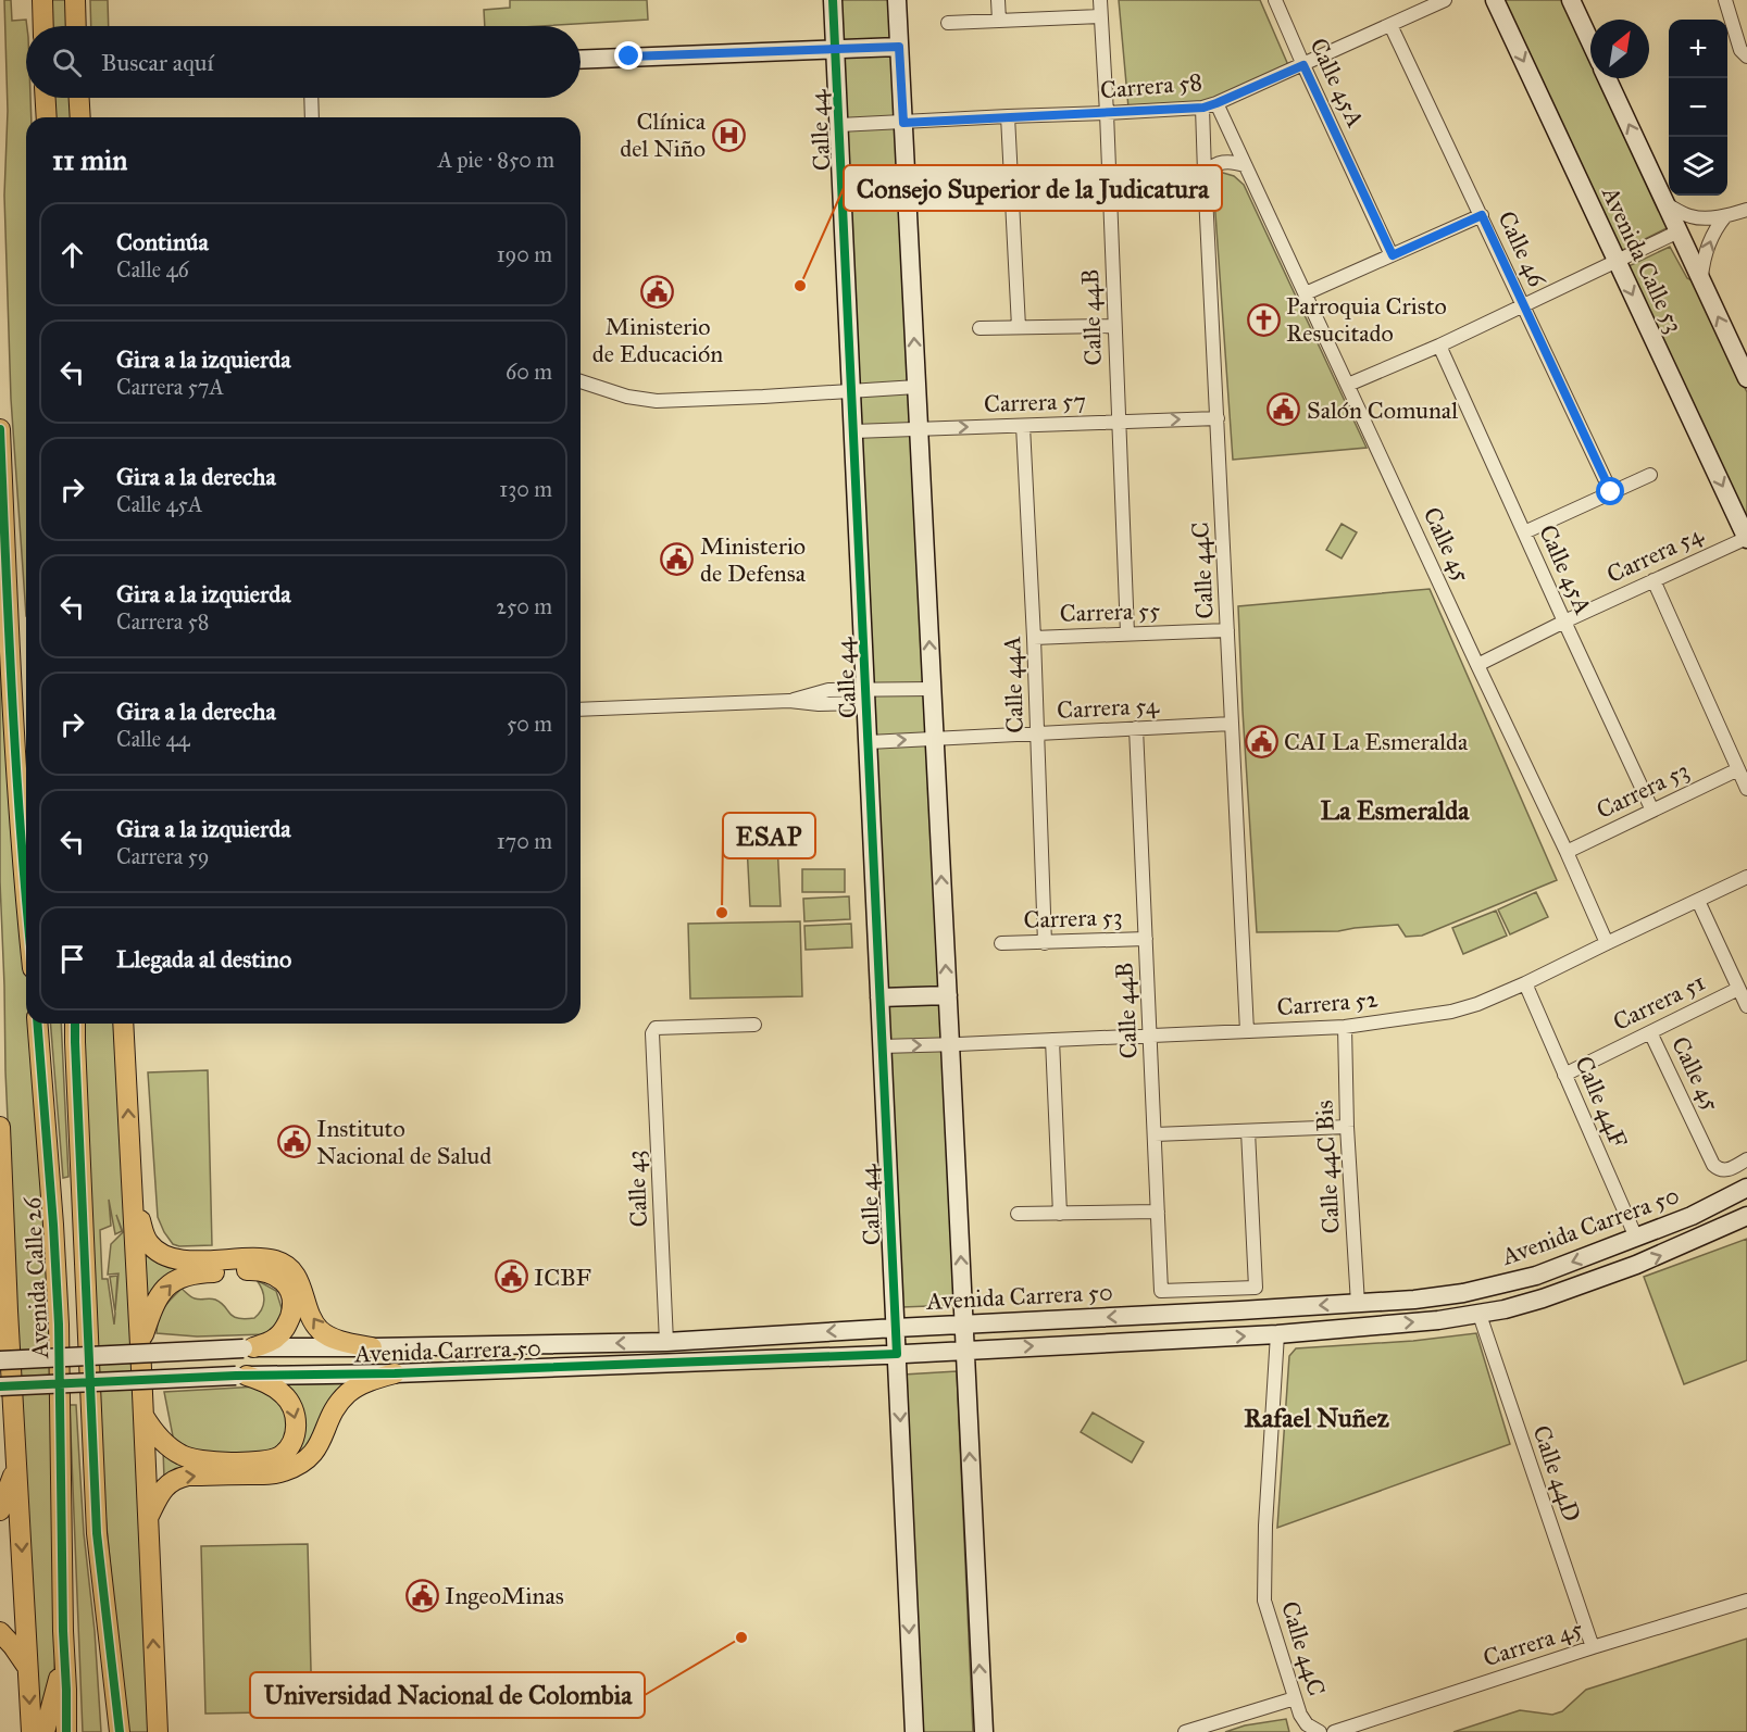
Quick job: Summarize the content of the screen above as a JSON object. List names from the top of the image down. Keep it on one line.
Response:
{"streets":{"main road":["Calle 44","Avenida Calle 53","Avenida Carrera 50","Avenida Calle 26"],"street":["Calle 45A","Carrera 58","Calle 46","Calle 44B","Carrera 57","Calle 45","Carrera 54","Calle 44C","Carrera 55","Calle 44A","Carrera 53","Carrera 51","Carrera 52","Calle 44F","Calle 44C Bis","Calle 43","Calle 44D","Carrera 45"]},"crossings":[["Calle 45A","Carrera 58"],["Calle 45A","Carrera 54"],["Calle 45A","Carrera 53"],["Carrera 58","Calle 44"],["Carrera 58","Calle 46"],["Carrera 58","Calle 44B"],["Carrera 58","Calle 45"],["Carrera 58","Calle 44C"],["Calle 44","Carrera 57"],["Calle 44","Carrera 54"],["Calle 44","Carrera 52"],["Calle 44","Avenida Carrera 50"],["Avenida Calle 53","Carrera 54"],["Calle 44B","Carrera 57"],["Calle 44B","Carrera 54"],["Calle 44B","Carrera 55"],["Calle 44B","Carrera 53"],["Calle 44B","Carrera 52"],["Carrera 57","Calle 44C"],["Carrera 57","Calle 44A"],["Calle 45","Carrera 54"],["Calle 45","Carrera 53"],["Calle 45","Carrera 51"],["Calle 45","Carrera 52"],["Carrera 54","Calle 44C"],["Carrera 54","Calle 44A"],["Calle 44C","Carrera 55"],["Calle 44C","Carrera 52"],["Calle 44C","Avenida Carrera 50"],["Carrera 55","Calle 44A"],["Calle 44A","Carrera 53"],["Carrera 51","Calle 44F"],["Carrera 52","Calle 44F"],["Carrera 52","Calle 44C Bis"],["Calle 44F","Avenida Carrera 50"],["Calle 44C Bis","Avenida Carrera 50"],["Calle 43","Avenida Carrera 50"],["Avenida Carrera 50","Calle 44D"],["Calle 44D","Carrera 45"]],"one_way":["Carrera 57"],"districts":["La Esmeralda","Rafael Nuñez"],"places":{"hospital":["Clínica del Niño"],"other":["Consejo Superior de la Judicatura","ESAP","Universidad Nacional de Colombia"],"public building":["Ministerio de Educación","Salón Comunal","Ministerio de Defensa","CAI La Esmeralda","Instituto Nacional de Salud","ICBF","IngeoMinas"],"church":["Parroquia Cristo Resucitado"]},"north":"top right","page":{"map_buttons":["+","−"],"search":"Buscar aquí","heading":["11 min","A pie · 850 m"],"list":[["Continúa","Calle 46","190 m"],["Gira a la izquierda","Carrera 57A","60 m"],["Gira a la derecha","Calle 45A","130 m"],["Gira a la izquierda","Carrera 58","250 m"],["Gira a la derecha","Calle 44","50 m"],["Gira a la izquierda","Carrera 59","170 m"],"Llegada al destino"]}}
